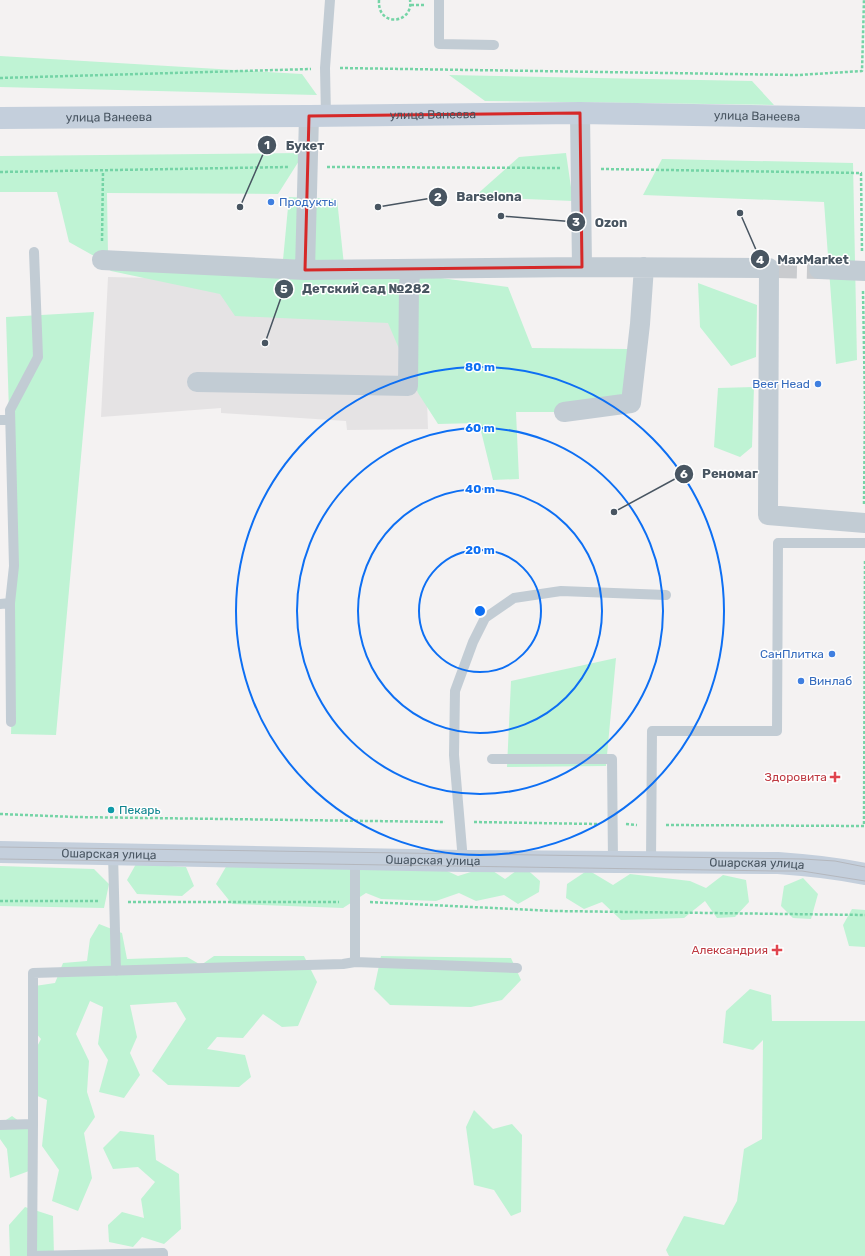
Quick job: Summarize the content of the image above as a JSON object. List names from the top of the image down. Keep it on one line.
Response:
{"streets":{"street":["улица Ванеева","Ошарская улица"]},"places":{"other":["Продукты","Букет","Barselona","MaxMarket","Ozon","Детский сад №282","Beer Head","Реномаг","СанПлитка","Винлаб","Пекарь"],"health":["Здоровита","Александрия"]},"rings":["80 m","60 m","40 m","20 m"]}
